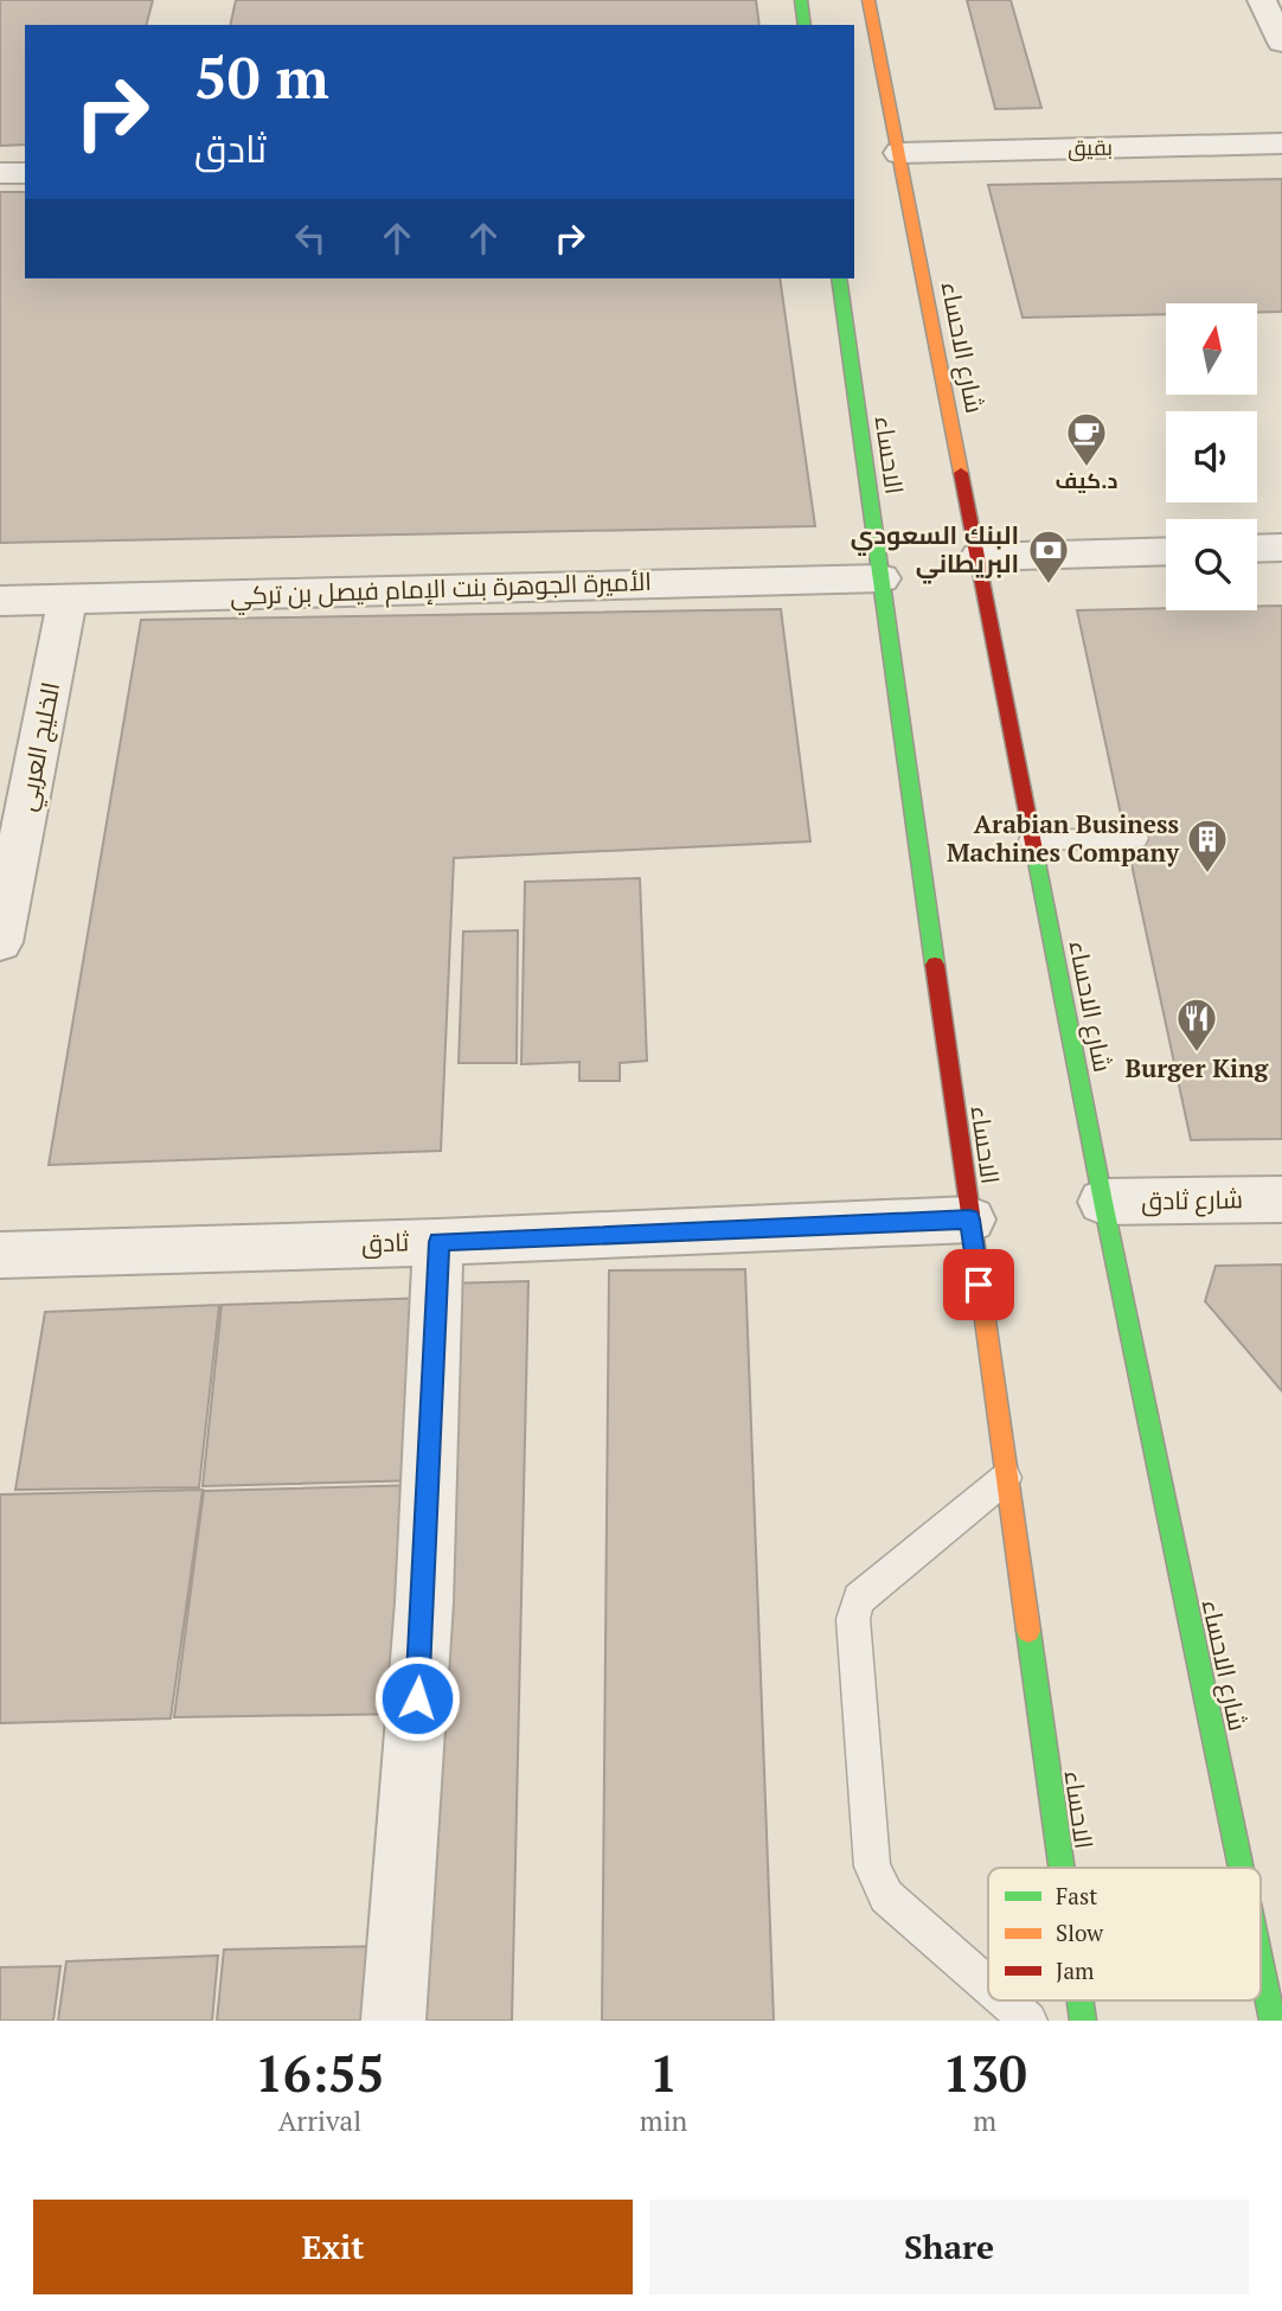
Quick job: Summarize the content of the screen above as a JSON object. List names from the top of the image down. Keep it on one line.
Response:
{"streets":{"main road":["شارع الاحساء","الاحساء"],"street":["بقيق","الأميرة الجوهرة بنت الإمام فيصل بن تركي","الخليج العربي","شارع ثادق","ثادق"]},"crossings":[["بقيق","شارع الاحساء"],["شارع الاحساء","شارع ثادق"],["الاحساء","الأميرة الجوهرة بنت الإمام فيصل بن تركي"],["الاحساء","ثادق"],["الأميرة الجوهرة بنت الإمام فيصل بن تركي","الخليج العربي"]],"places":{"cafe":["د.كيف"],"bank":["البنك السعودي البريطاني"],"building":["Arabian Business Machines Company"],"restaurant":["Burger King"]},"legend":["Fast","Slow","Jam"],"north":"top","page":{"turn":["50 m","ثادق"],"eta":["16:55","Arrival","1","min","130","m"],"buttons":["Exit","Share"]}}
